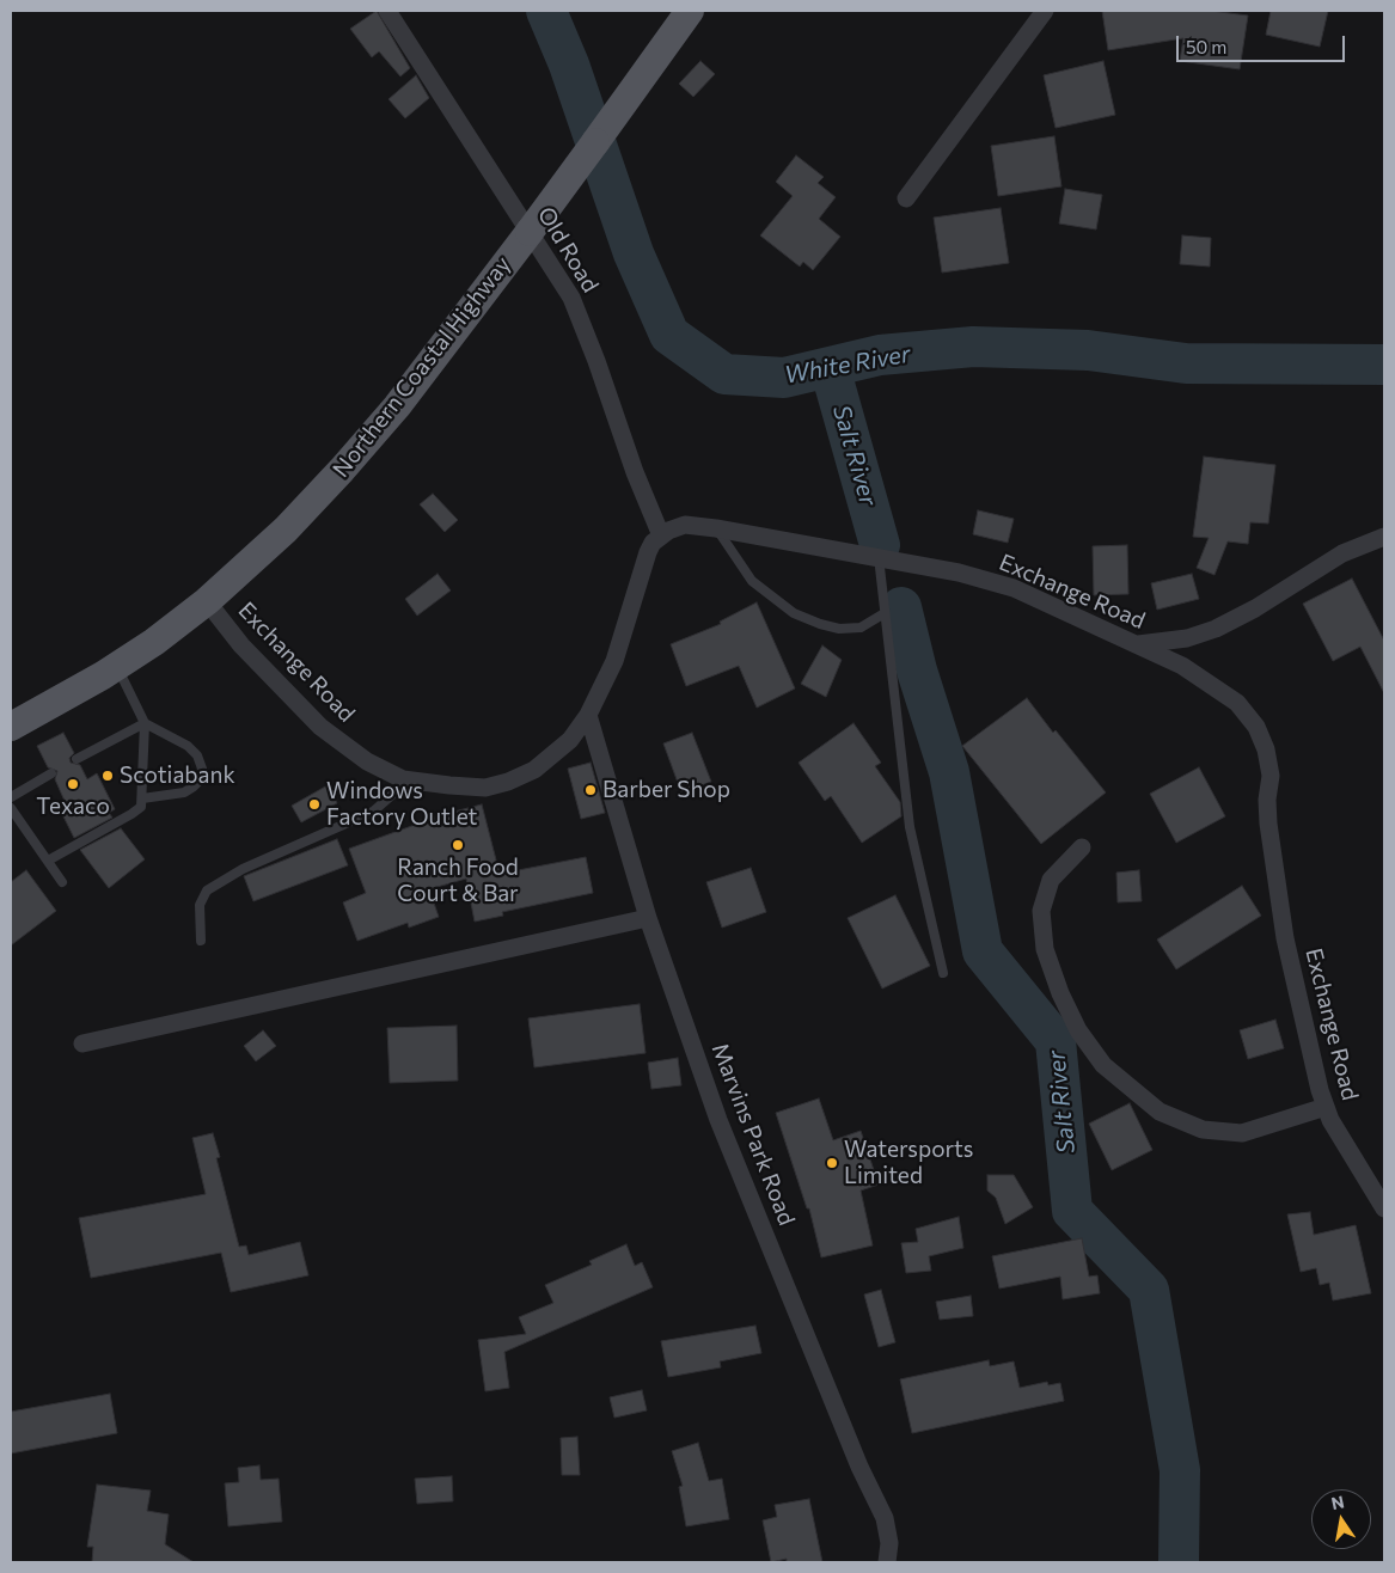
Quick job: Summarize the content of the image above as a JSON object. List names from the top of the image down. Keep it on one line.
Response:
{"streets":{"main road":["Northern Coastal Highway"],"street":["Old Road","Exchange Road","Marvins Park Road"]},"crossings":[["Old Road","Exchange Road"],["Northern Coastal Highway","Exchange Road"],["Exchange Road","Marvins Park Road"]],"water":["White River","Salt River"],"places":["Scotiabank","Texaco","Barber Shop","Windows Factory Outlet","Ranch Food Court & Bar","Watersports Limited"],"scale_bar":"50 m","north":"top"}
